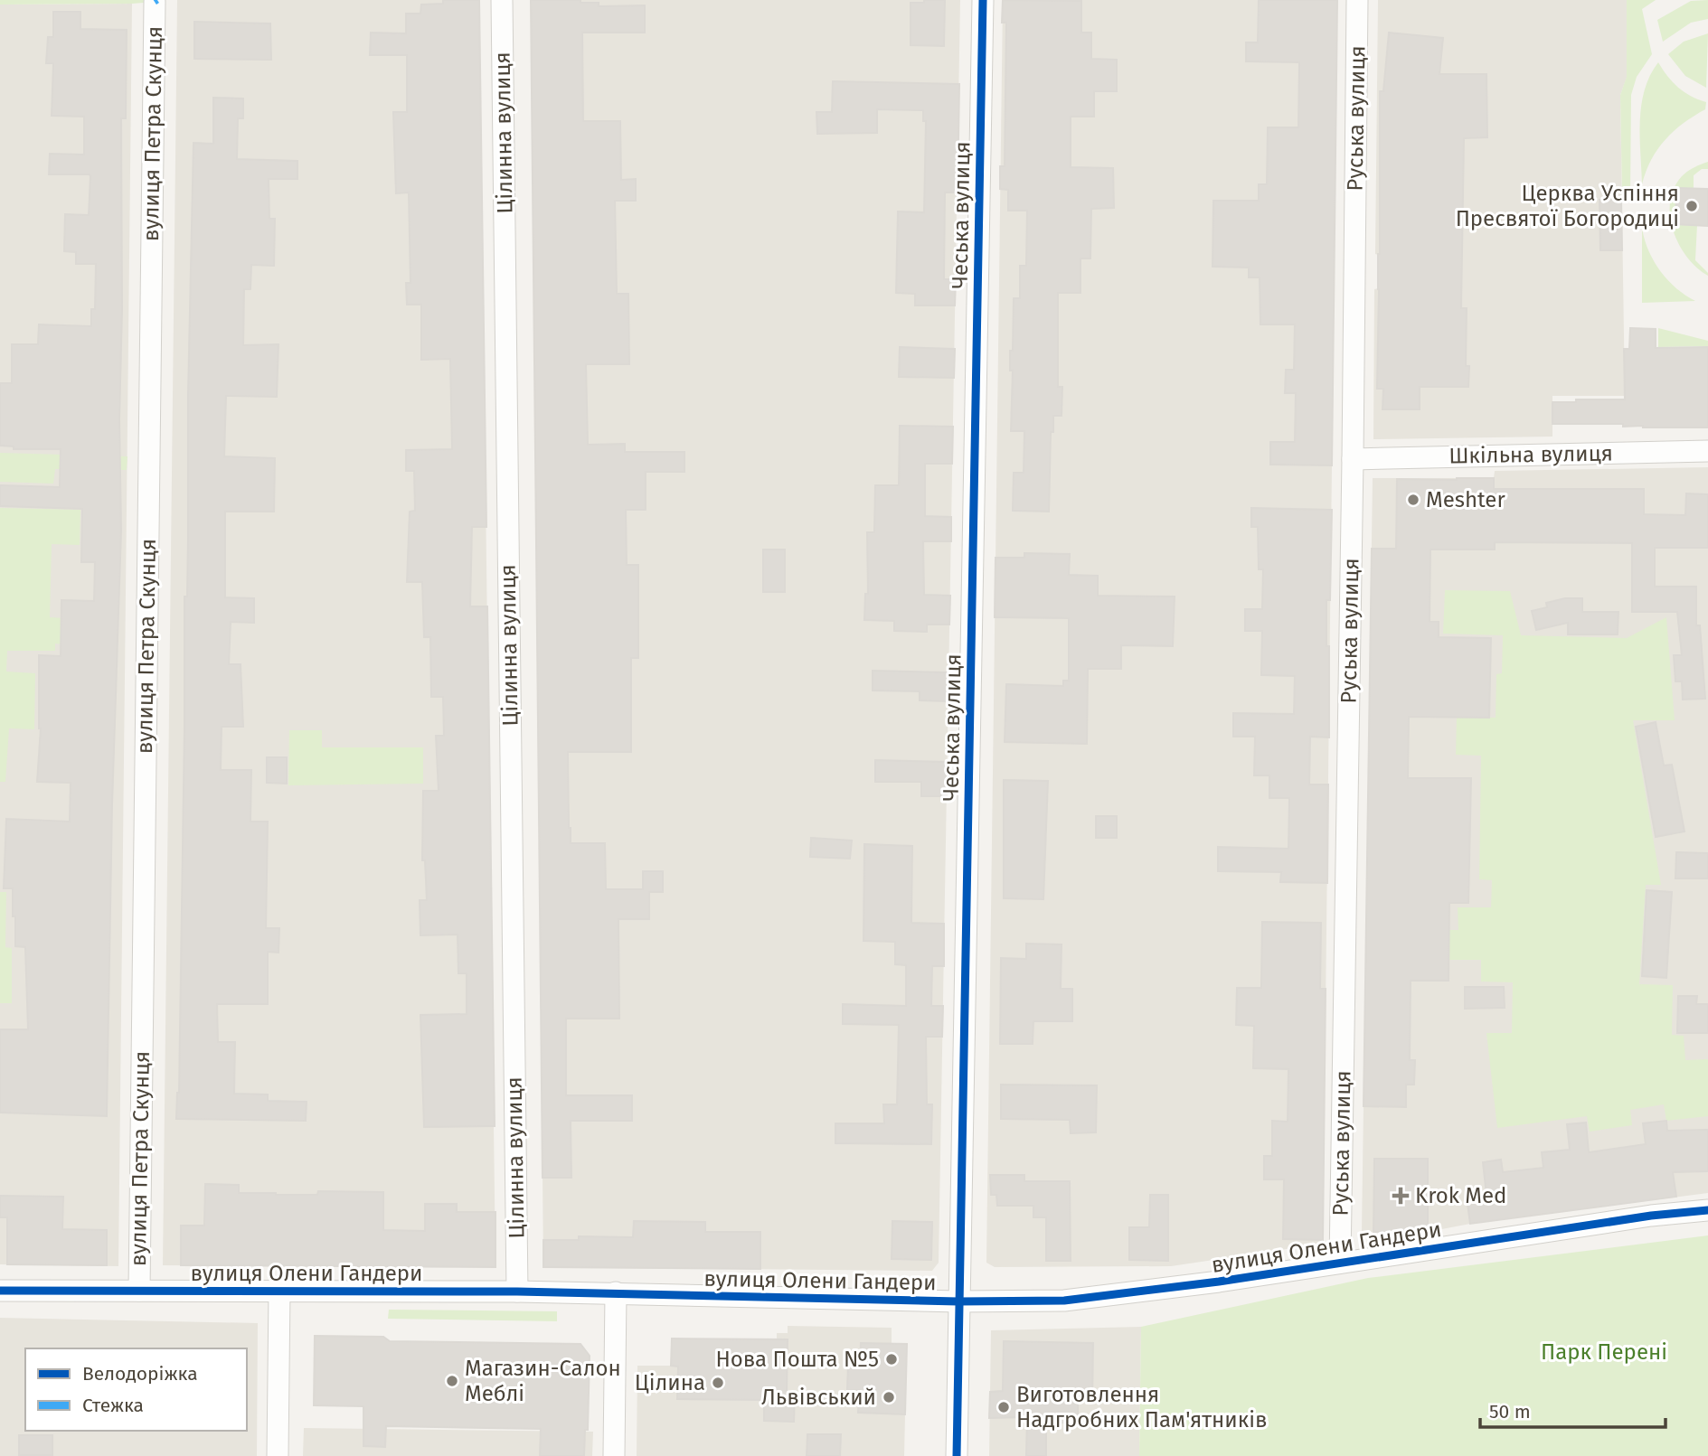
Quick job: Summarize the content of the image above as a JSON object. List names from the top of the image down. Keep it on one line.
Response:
{"streets":{"street":["Руська вулиця","Цілинна вулиця","вулиця Петра Скунця","Чеська вулиця","Шкільна вулиця","вулиця Олени Гандери"]},"crossings":[["Руська вулиця","Шкільна вулиця"],["Руська вулиця","вулиця Олени Гандери"],["Цілинна вулиця","вулиця Олени Гандери"],["вулиця Петра Скунця","вулиця Олени Гандери"],["Чеська вулиця","вулиця Олени Гандери"]],"parks":["Парк Перені"],"places":{"other":["Церква Успіння Пресвятої Богородиці","Meshter","Нова Пошта №5","Магазин-Салон Меблі","Цілина","Львівський","Виготовлення Надгробних Пам'ятників"],"health":["Krok Med"]},"legend":["Велодоріжка","Стежка"],"scale_bar":"50 m"}
